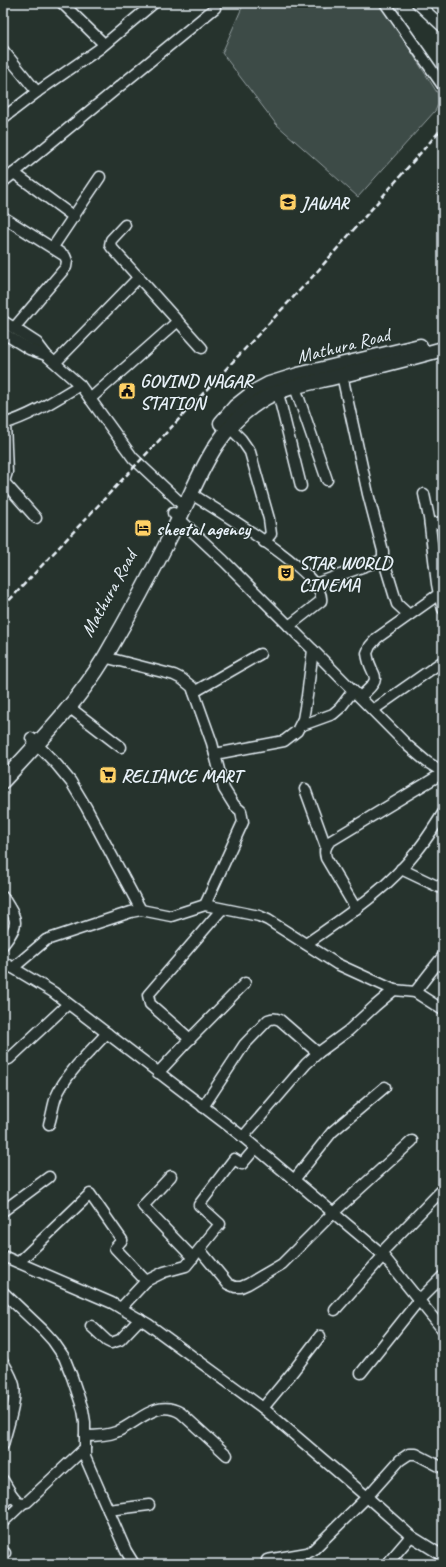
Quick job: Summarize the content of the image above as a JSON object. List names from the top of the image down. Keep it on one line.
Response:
{"streets":{"main road":["Mathura Road"]},"places":{"school or university":["JAWAR"],"public building":["GOVIND NAGAR STATION"],"hotel":["sheetal agency"],"theatre":["STAR WORLD CINEMA"],"supermarket":["RELIANCE MART"]}}
